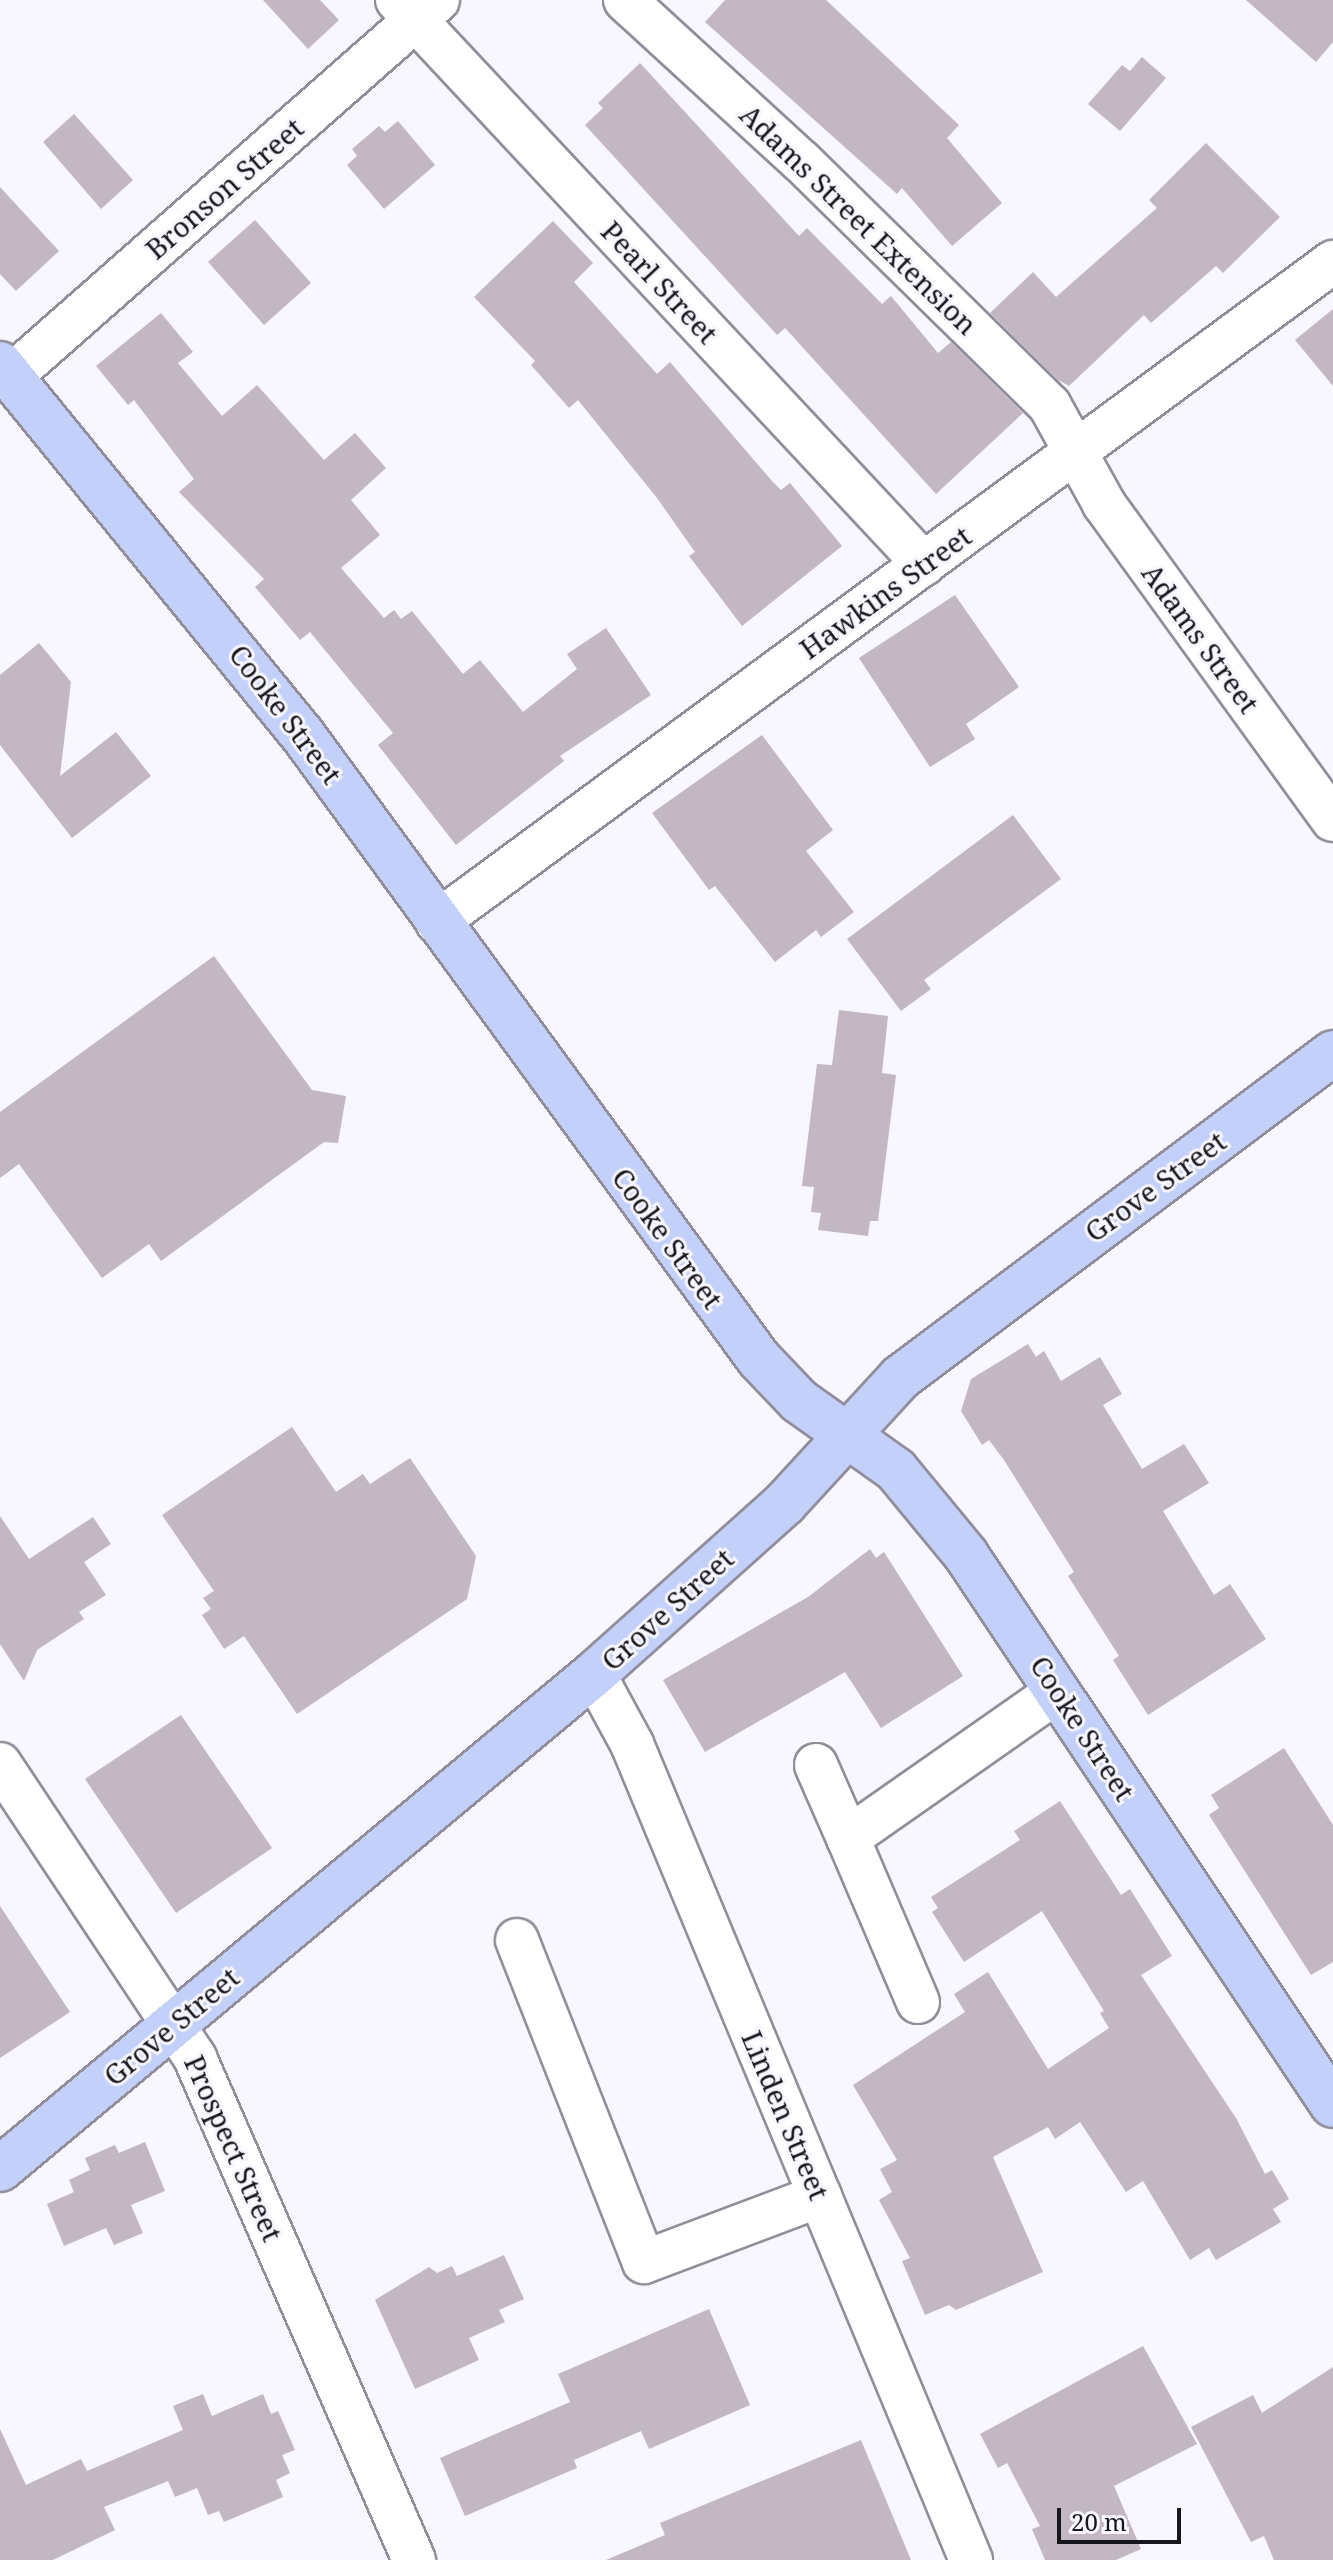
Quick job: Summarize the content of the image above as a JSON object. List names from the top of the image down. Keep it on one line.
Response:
{"streets":{"main road":["Cooke Street","Grove Street"],"street":["Bronson Street","Adams Street Extension","Pearl Street","Hawkins Street","Adams Street","Linden Street","Prospect Street"]},"crossings":[["Bronson Street","Pearl Street"],["Bronson Street","Cooke Street"],["Adams Street Extension","Hawkins Street"],["Adams Street Extension","Adams Street"],["Pearl Street","Hawkins Street"],["Hawkins Street","Adams Street"],["Hawkins Street","Cooke Street"],["Cooke Street","Grove Street"],["Grove Street","Linden Street"],["Grove Street","Prospect Street"]],"scale_bar":"20 m"}
